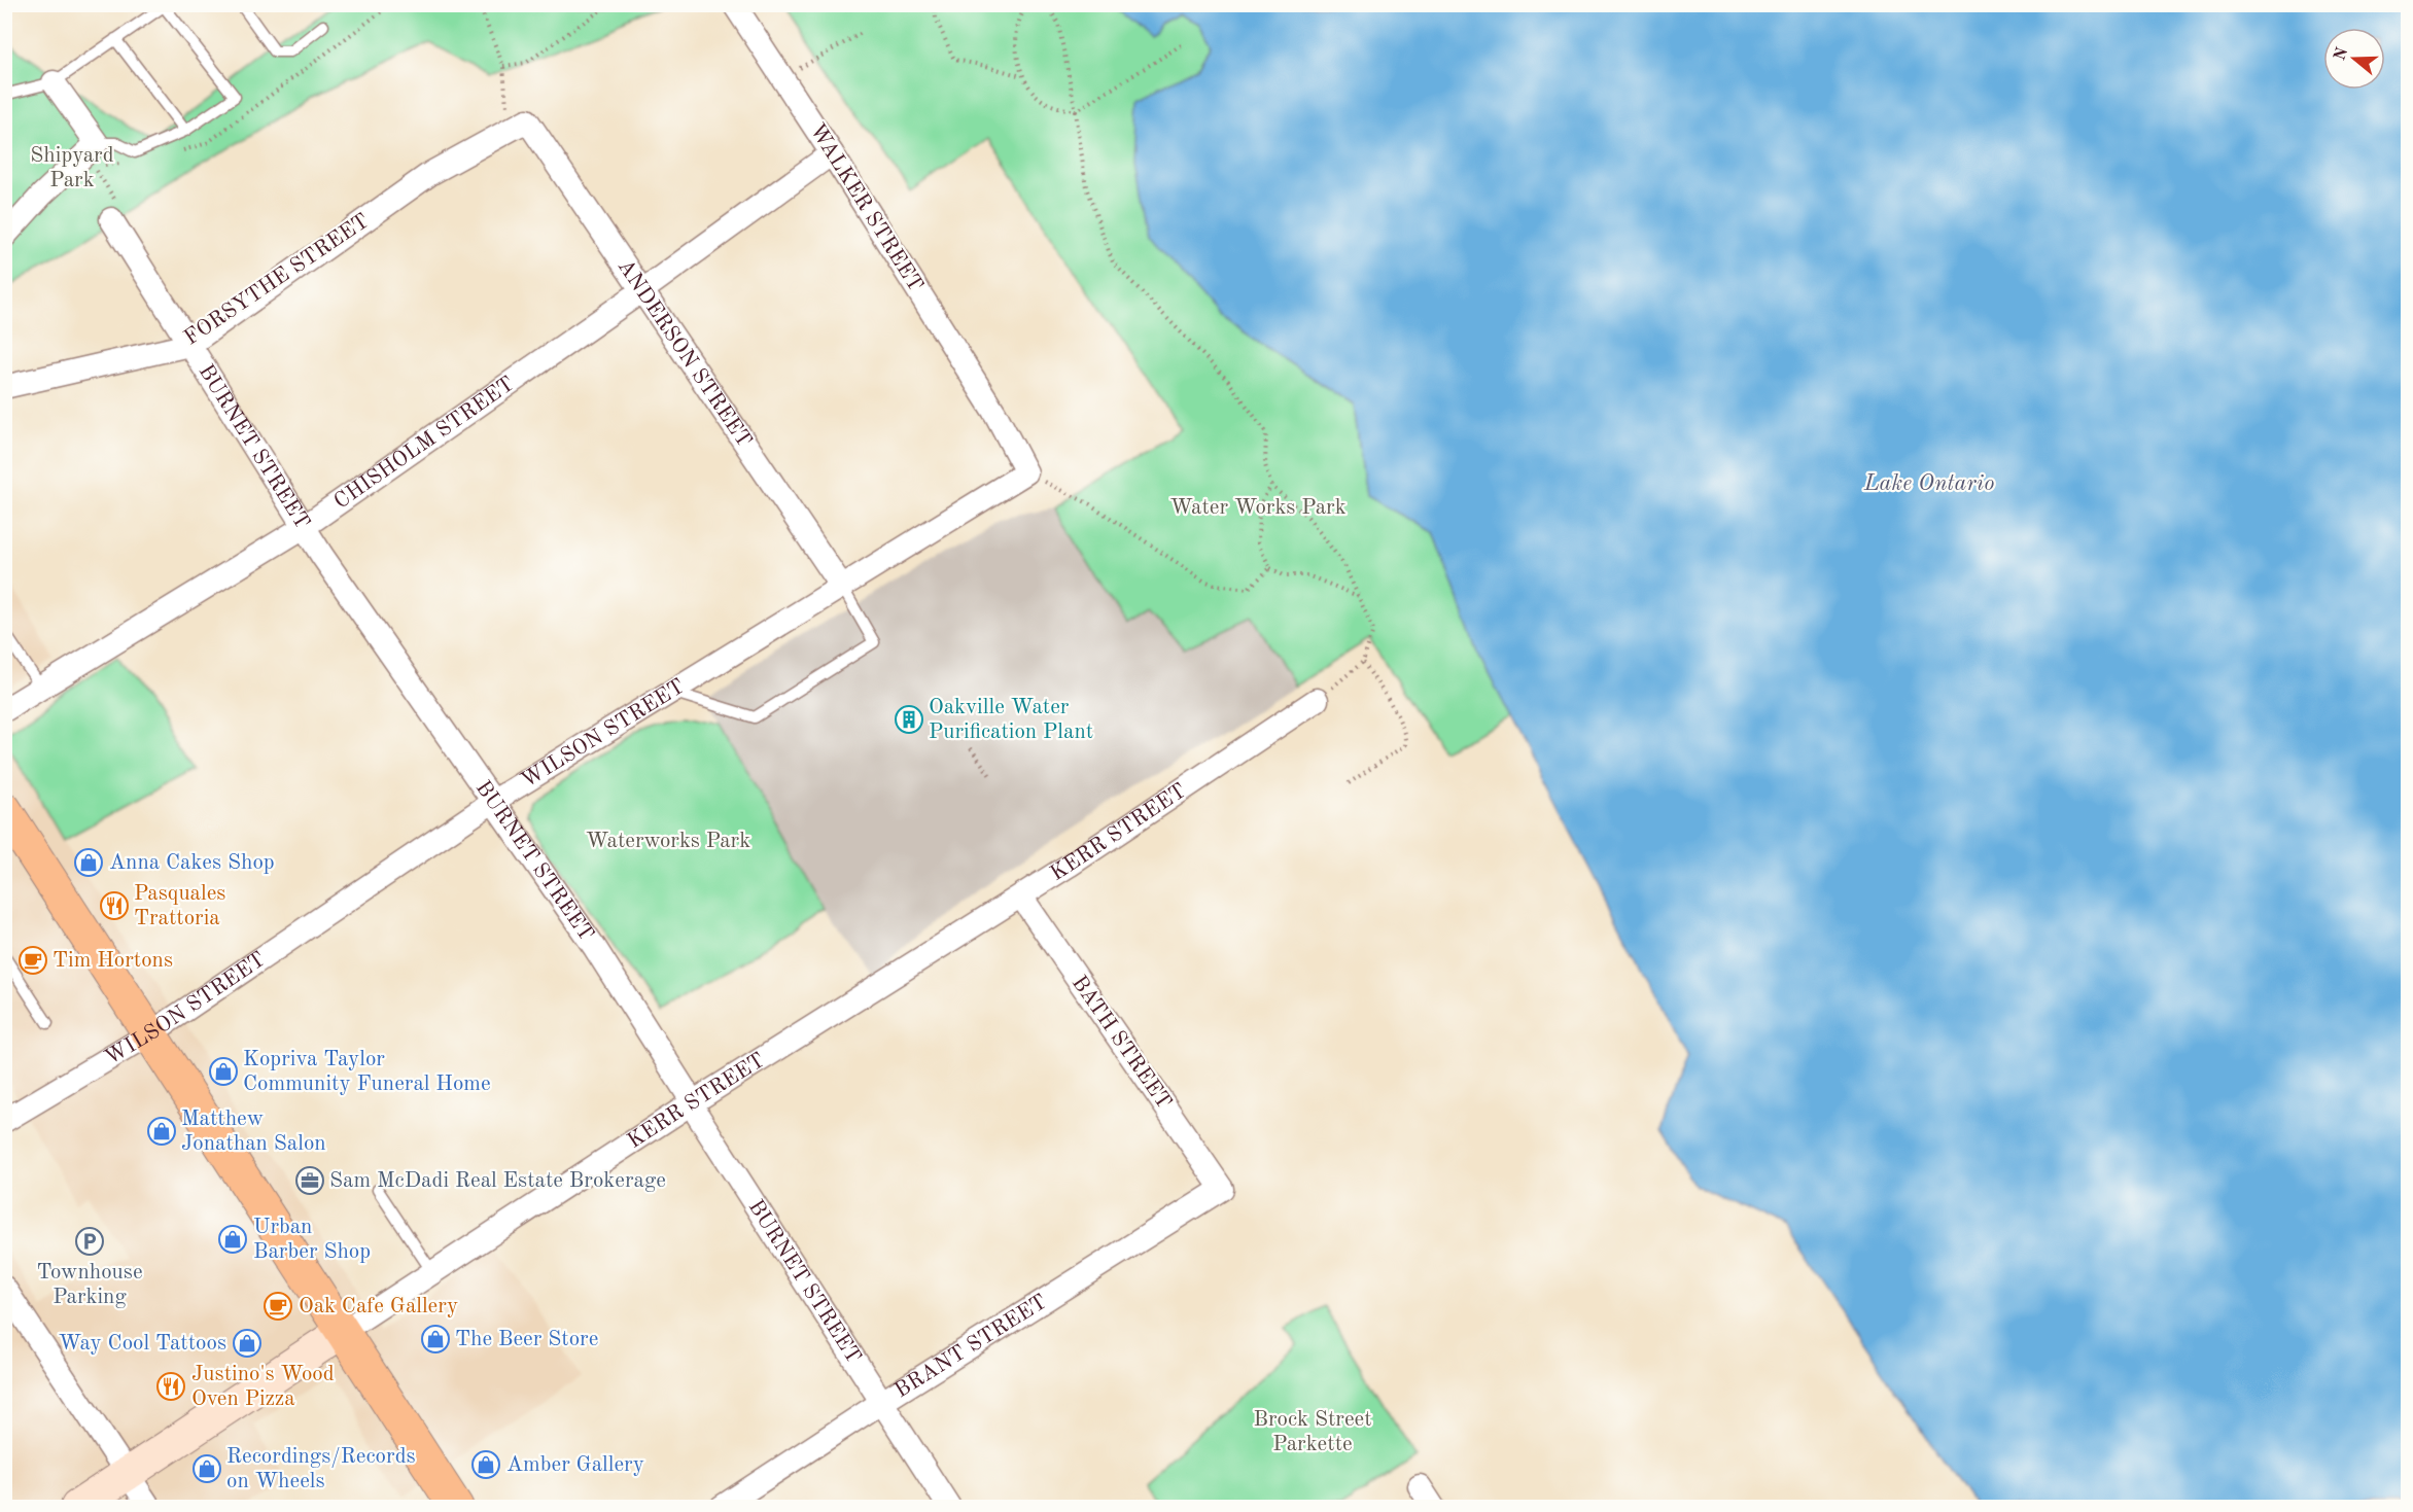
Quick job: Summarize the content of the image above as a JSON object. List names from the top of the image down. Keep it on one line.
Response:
{"streets":{"main road":["KERR STREET"],"street":["WALKER STREET","FORSYTHE STREET","ANDERSON STREET","CHISHOLM STREET","BURNET STREET","WILSON STREET","BATH STREET","BRANT STREET"]},"crossings":[["WALKER STREET","CHISHOLM STREET"],["WALKER STREET","WILSON STREET"],["FORSYTHE STREET","ANDERSON STREET"],["FORSYTHE STREET","BURNET STREET"],["ANDERSON STREET","CHISHOLM STREET"],["ANDERSON STREET","WILSON STREET"],["CHISHOLM STREET","BURNET STREET"],["BURNET STREET","WILSON STREET"],["BURNET STREET","KERR STREET"],["BURNET STREET","BRANT STREET"],["KERR STREET","BATH STREET"],["BATH STREET","BRANT STREET"]],"water":["Lake Ontario"],"parks":["Shipyard Park","Water Works Park","Waterworks Park","Brock Street Parkette"],"places":{"building":["Oakville Water Purification Plant"],"shop":["Anna Cakes Shop","Kopriva Taylor Community Funeral Home","Matthew Jonathan Salon","Urban Barber Shop","The Beer Store","Way Cool Tattoos","Amber Gallery","Recordings/Records on Wheels"],"restaurant":["Pasquales Trattoria","Justino's Wood Oven Pizza"],"cafe":["Tim Hortons","Oak Cafe Gallery"],"office":["Sam McDadi Real Estate Brokerage"],"parking":["Townhouse Parking"]},"north":"left"}
